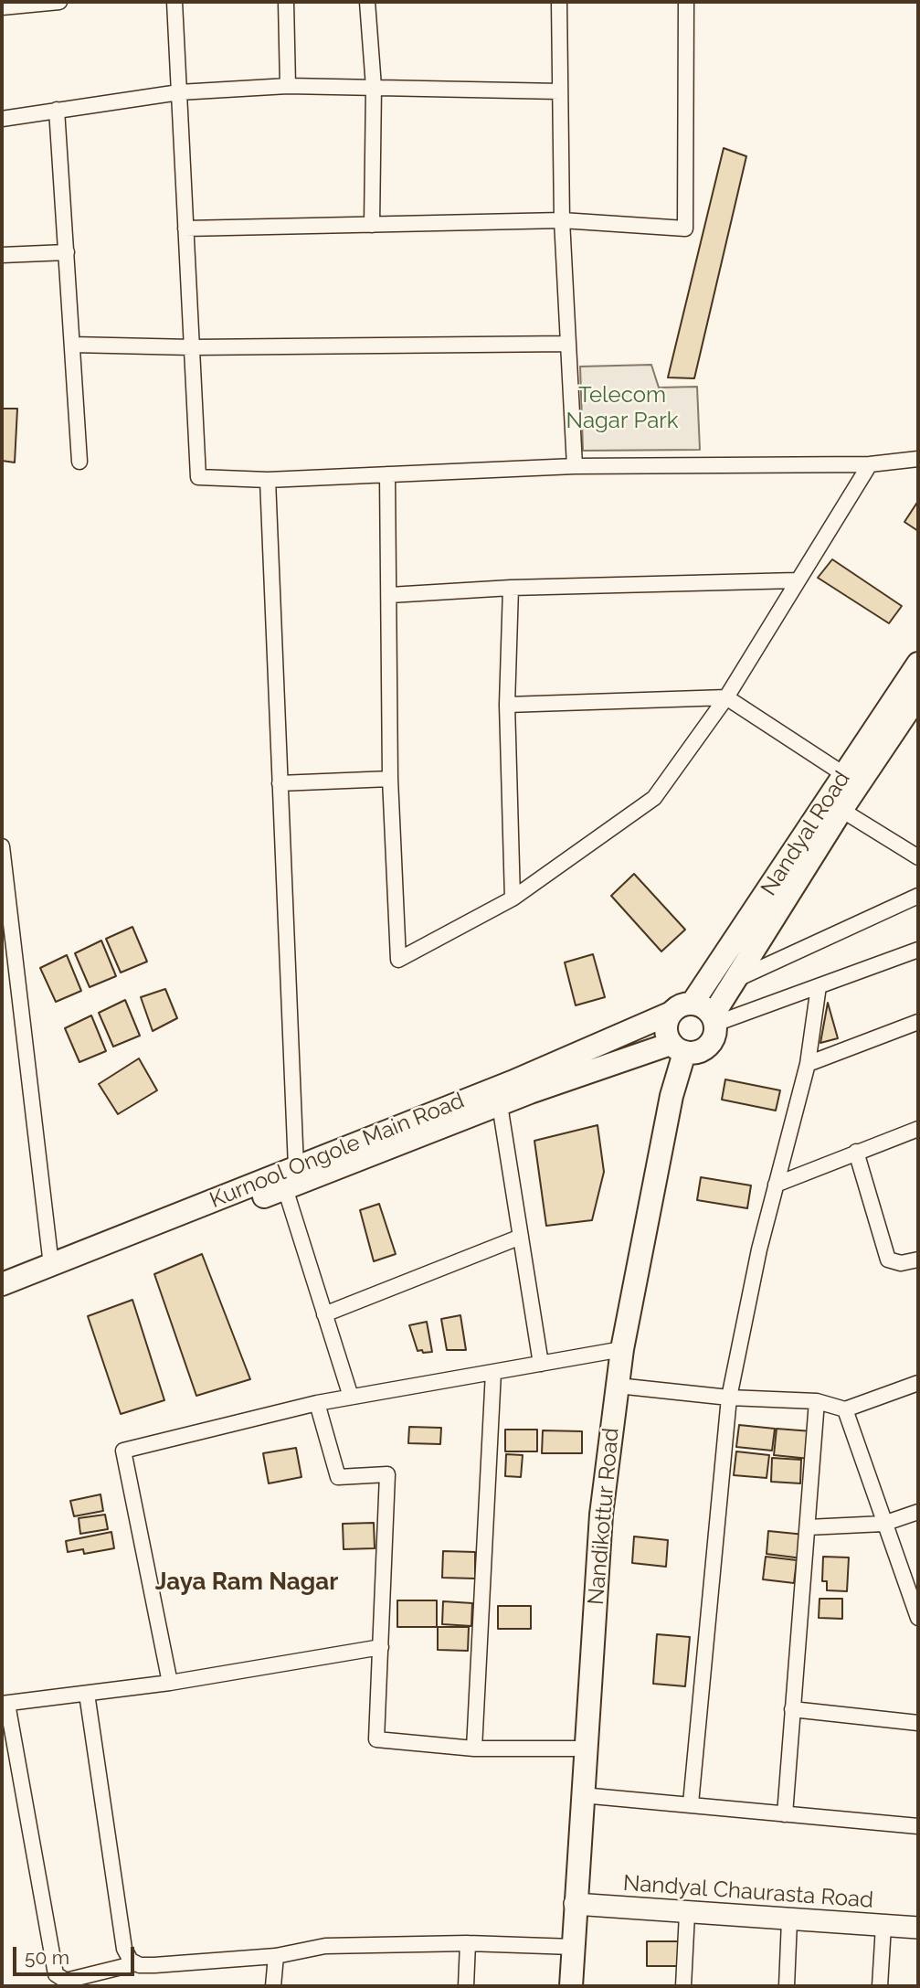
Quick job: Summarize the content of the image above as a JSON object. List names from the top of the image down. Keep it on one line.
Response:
{"streets":{"main road":["Nandyal Road","Kurnool Ongole Main Road","Nandikottur Road"],"street":["Nandyal Chaurasta Road"]},"crossings":[["Nandyal Road","Kurnool Ongole Main Road"],["Nandyal Road","Nandikottur Road"],["Kurnool Ongole Main Road","Nandikottur Road"],["Nandikottur Road","Nandyal Chaurasta Road"]],"districts":["Jaya Ram Nagar"],"parks":["Telecom Nagar Park"],"scale_bar":"50 m"}
